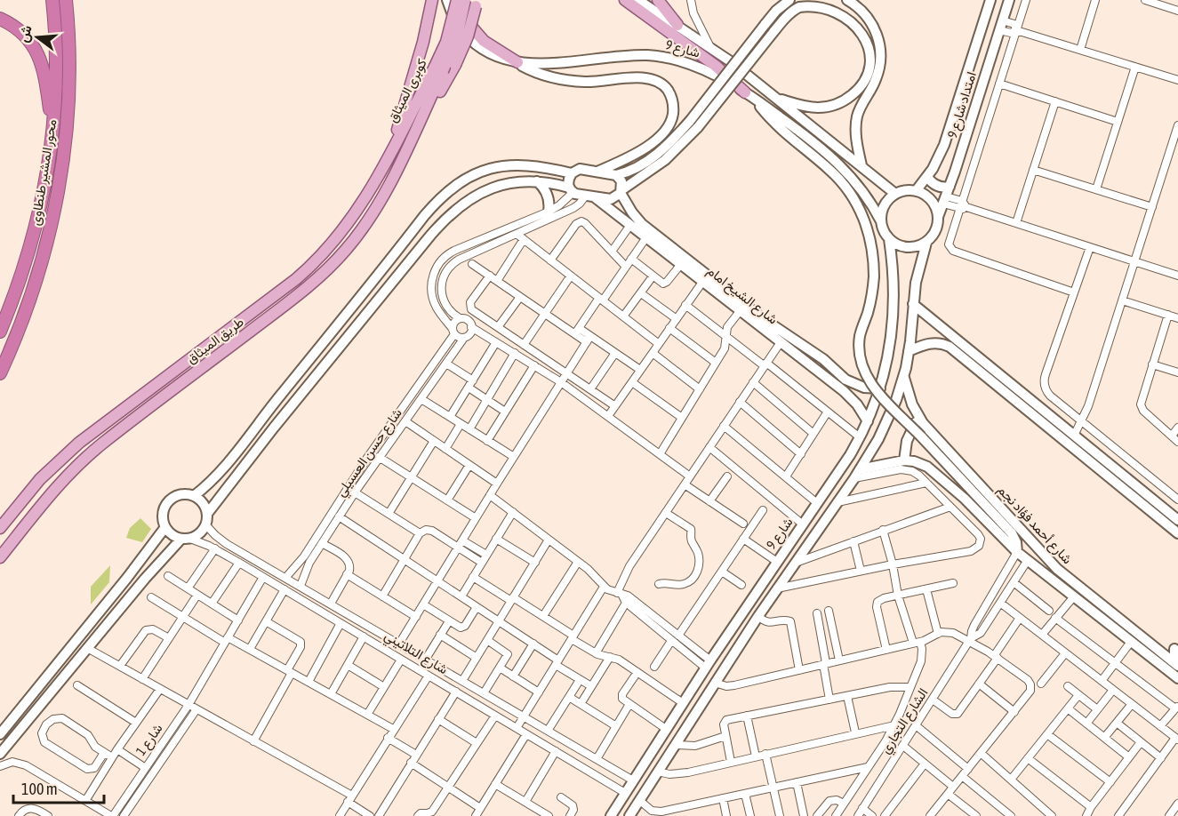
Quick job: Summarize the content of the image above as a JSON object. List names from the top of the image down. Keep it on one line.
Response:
{"streets":{"highway":["محور المشير طنطاوى"],"main road":["شارع 9","كوبرى الميثاق","امتداد شارع 9","شارع الشيخ امام","طريق الميثاق","شارع أحمد فؤاد نجم"],"street":["شارع حسن العسيلي","شارع التلاتيني","الشارع التجاري","شارع 1"]},"crossings":[["شارع 9","امتداد شارع 9"],["شارع 9","شارع الشيخ امام"],["شارع 9","شارع التلاتيني"],["كوبرى الميثاق","طريق الميثاق"],["شارع حسن العسيلي","شارع التلاتيني"],["شارع أحمد فؤاد نجم","الشارع التجاري"],["شارع التلاتيني","شارع 1"]],"scale_bar":"100 m","north":"left"}
